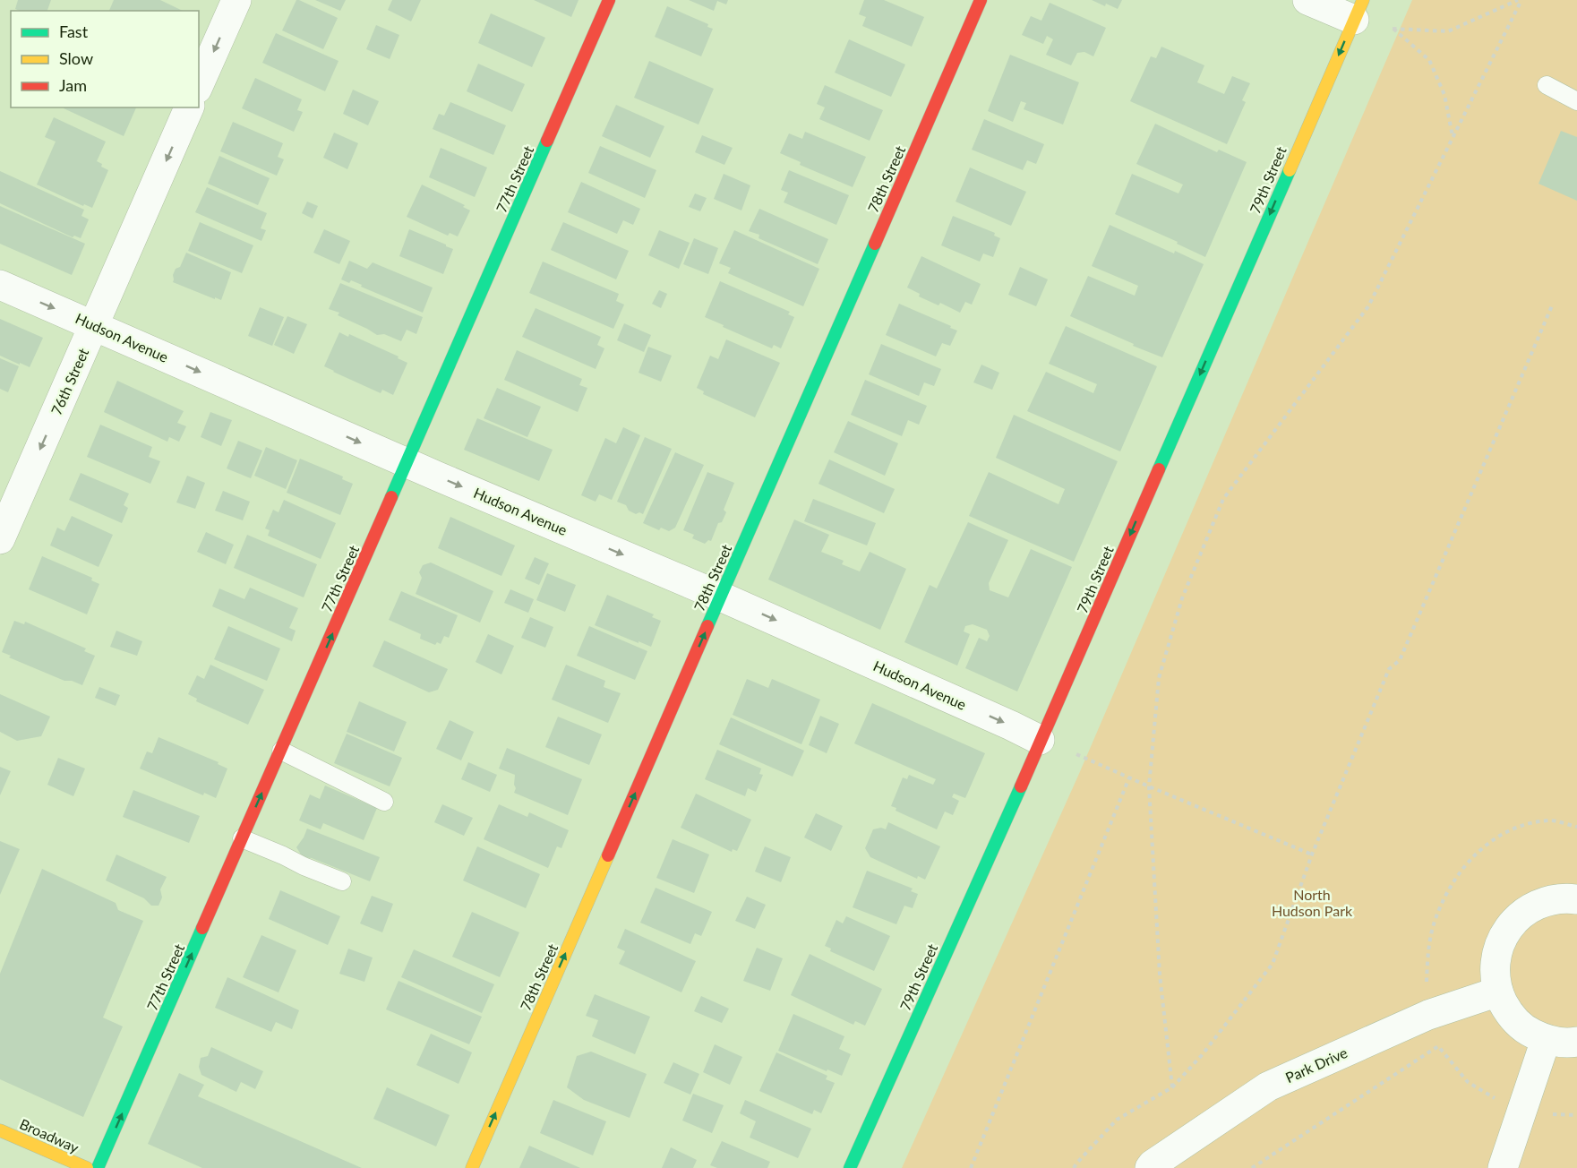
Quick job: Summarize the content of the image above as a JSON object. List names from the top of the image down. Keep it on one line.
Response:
{"streets":{"street":["77th Street","78th Street","79th Street","Hudson Avenue","76th Street","Park Drive","Broadway"]},"crossings":[["77th Street","Hudson Avenue"],["78th Street","Hudson Avenue"],["79th Street","Hudson Avenue"],["Hudson Avenue","76th Street"]],"one_way":["77th Street","78th Street","79th Street","Hudson Avenue","76th Street"],"parks":["North Hudson Park"],"legend":["Fast","Slow","Jam"]}
